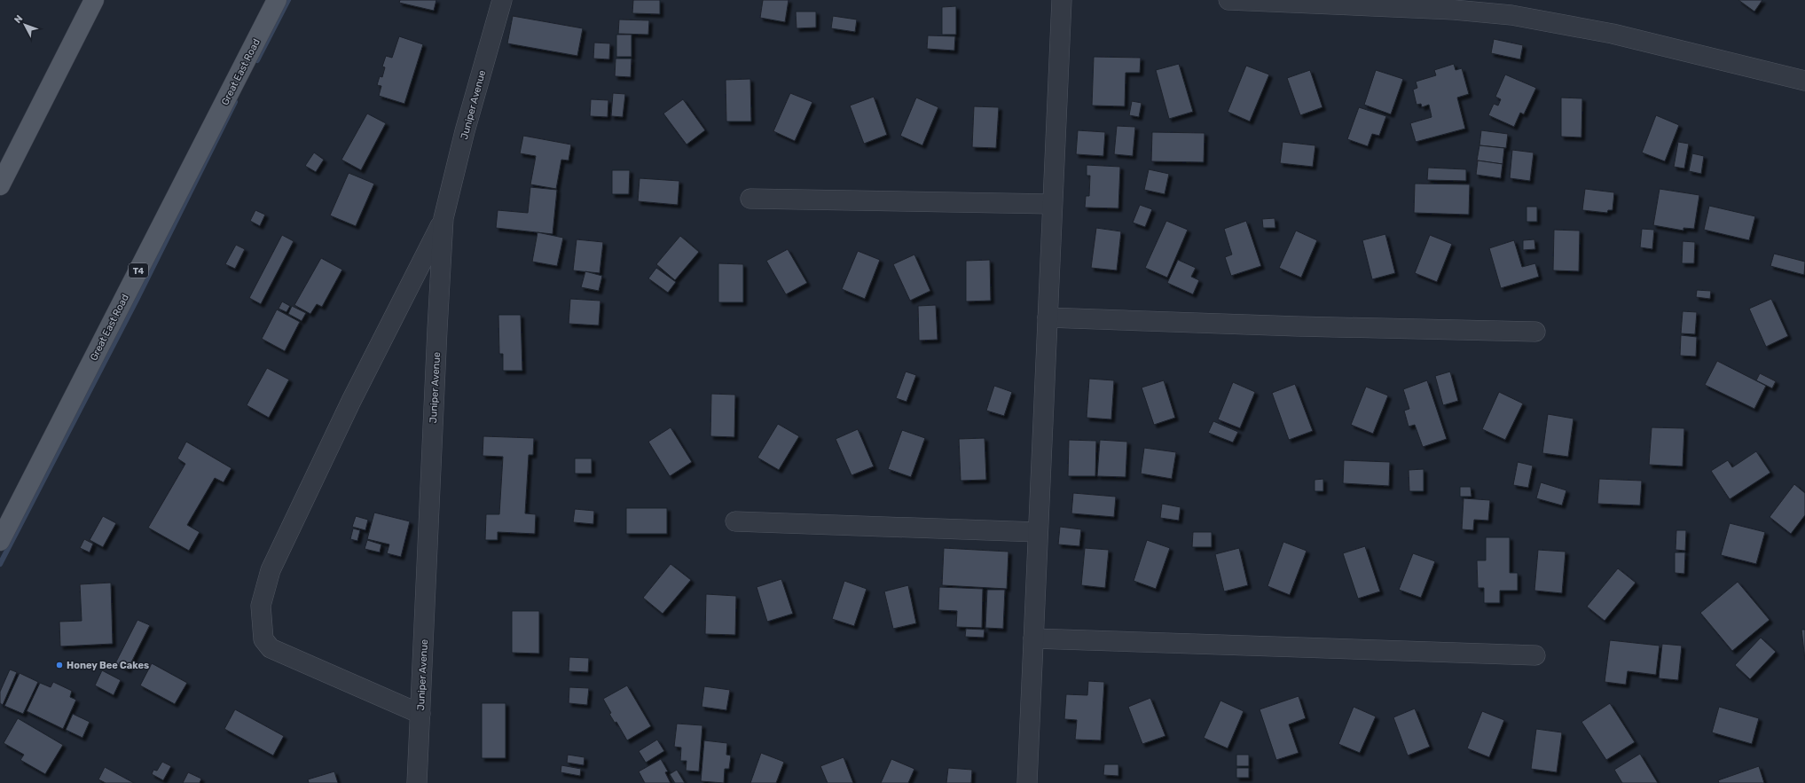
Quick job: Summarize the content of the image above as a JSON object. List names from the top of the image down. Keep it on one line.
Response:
{"streets":{"main road":["Great East Road","T4"],"street":["Juniper Avenue"]},"places":["Honey Bee Cakes"],"north":"top left"}
